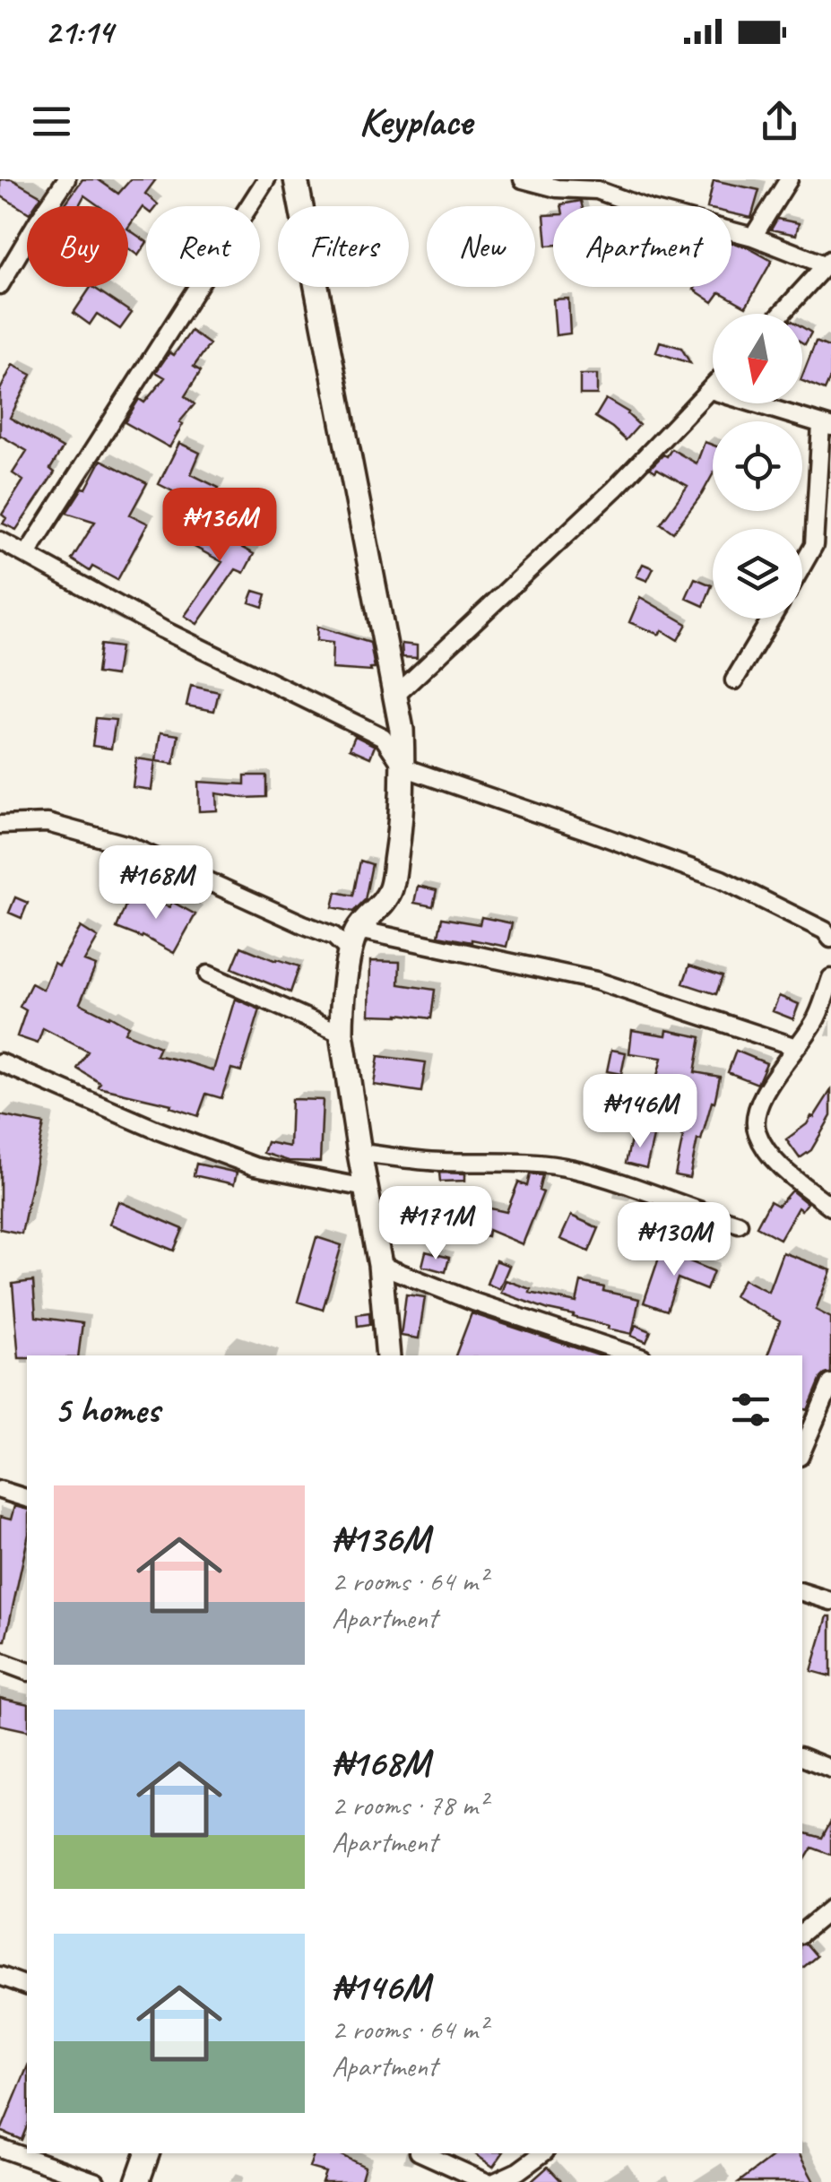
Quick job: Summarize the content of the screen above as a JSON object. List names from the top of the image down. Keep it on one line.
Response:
{"north":"bottom","page":{"status":"21:14","header":"Keyplace","chip":["Buy","Rent","Filters","New","Apartment"],"price":["₦136M","₦168M","₦146M","₦171M","₦130M"],"heading":"5 homes","list":[{"name":"₦136M","note":"2 rooms · 64 m² · Apartment"},{"name":"₦168M","note":"2 rooms · 78 m² · Apartment"},{"name":"₦146M","note":"2 rooms · 64 m² · Apartment"}]}}
